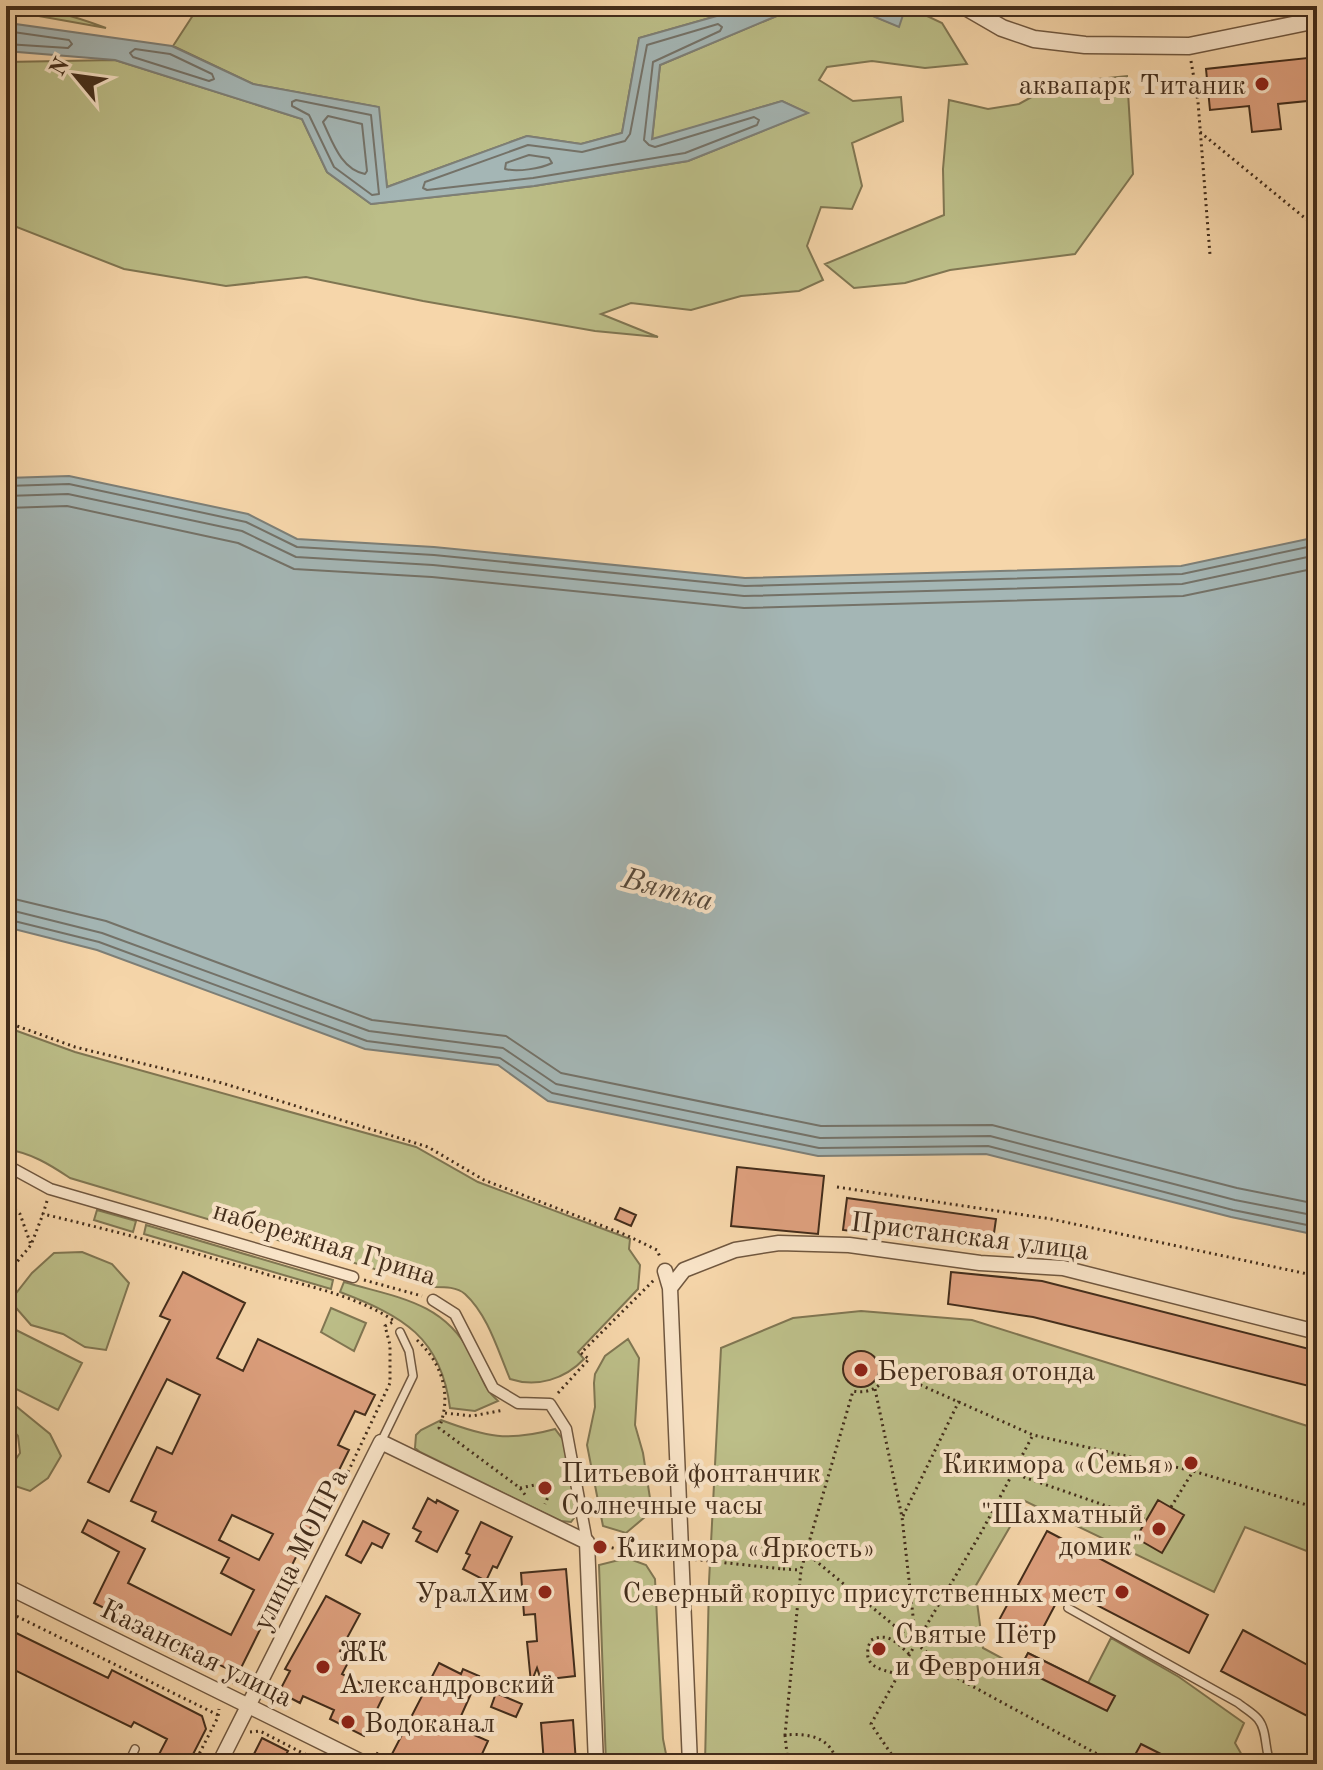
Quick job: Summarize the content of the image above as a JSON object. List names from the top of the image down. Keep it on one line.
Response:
{"streets":{"street":["Пристанская улица","набережная Грина","улица МОПРа","Казанская улица"]},"crossings":[["улица МОПРа","Казанская улица"]],"water":["Вятка"],"places":["аквапарк Титаник","Береговая отонда","Кикимора «Семья»","Питьевой фонтанчик Солнечные часы","\"Шахматный домик\"","Кикимора «Яркость»","УралХим","Северный корпус присутственных мест","Святые Пётр и Феврония","ЖК Александровский","Водоканал"],"north":"top left"}
